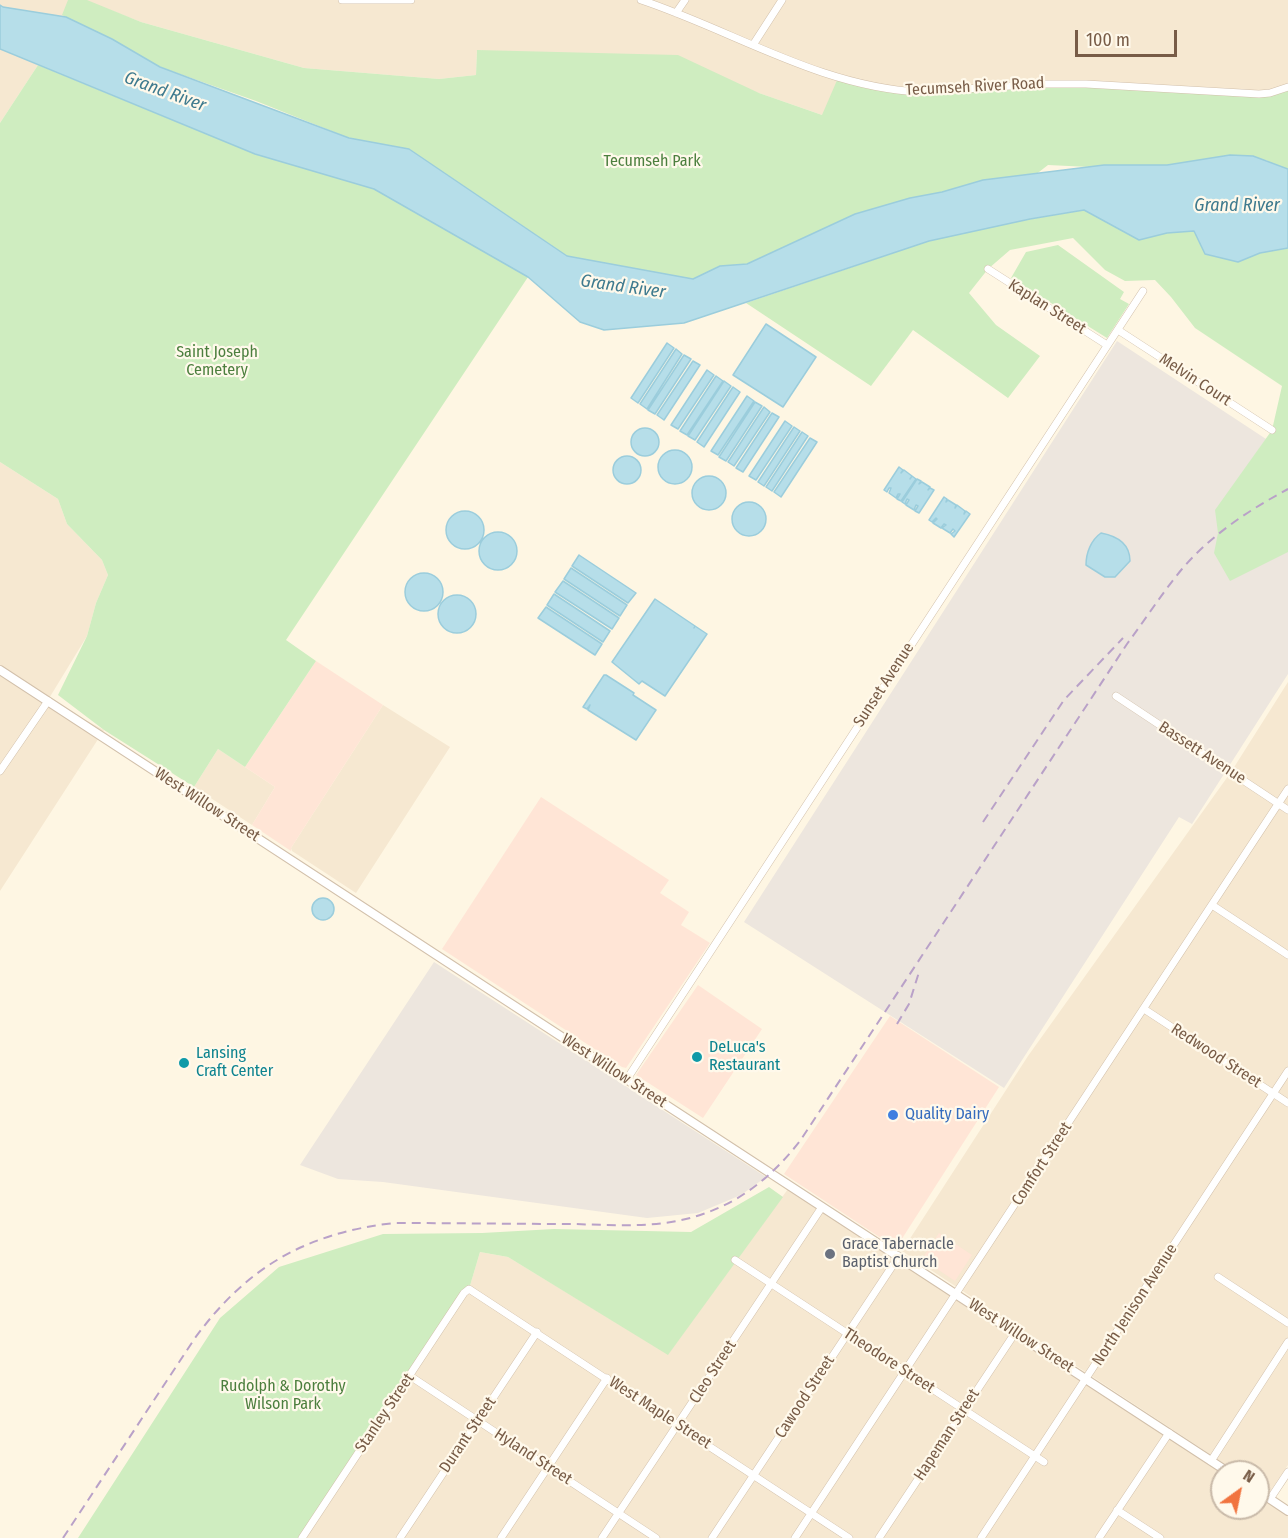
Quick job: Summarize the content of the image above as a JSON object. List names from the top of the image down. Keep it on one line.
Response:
{"streets":{"street":["Tecumseh River Road","Kaplan Street","Melvin Court","Sunset Avenue","Bassett Avenue","West Willow Street","Redwood Street","Comfort Street","North Jenison Avenue","Theodore Street","Cleo Street","Cawood Street","Stanley Street","West Maple Street","Durant Street","Hapeman Street","Hyland Street"]},"crossings":[["Kaplan Street","Sunset Avenue"],["Melvin Court","Sunset Avenue"],["Sunset Avenue","West Willow Street"],["Bassett Avenue","Comfort Street"],["West Willow Street","Comfort Street"],["West Willow Street","North Jenison Avenue"],["West Willow Street","Cleo Street"],["West Willow Street","Cawood Street"],["West Willow Street","Hapeman Street"],["Redwood Street","Comfort Street"],["Redwood Street","North Jenison Avenue"],["Comfort Street","Theodore Street"],["Comfort Street","West Maple Street"],["North Jenison Avenue","Theodore Street"],["Theodore Street","Cleo Street"],["Theodore Street","Cawood Street"],["Theodore Street","Hapeman Street"],["Cleo Street","West Maple Street"],["Cleo Street","Hyland Street"],["Cawood Street","West Maple Street"],["Stanley Street","West Maple Street"],["Stanley Street","Hyland Street"],["West Maple Street","Durant Street"],["Durant Street","Hyland Street"]],"water":["Grand River"],"parks":["Tecumseh Park","Saint Joseph Cemetery","Rudolph & Dorothy Wilson Park"],"places":["DeLuca's Restaurant","Lansing Craft Center","Quality Dairy","Grace Tabernacle Baptist Church"],"scale_bar":"100 m","north":"top right"}
